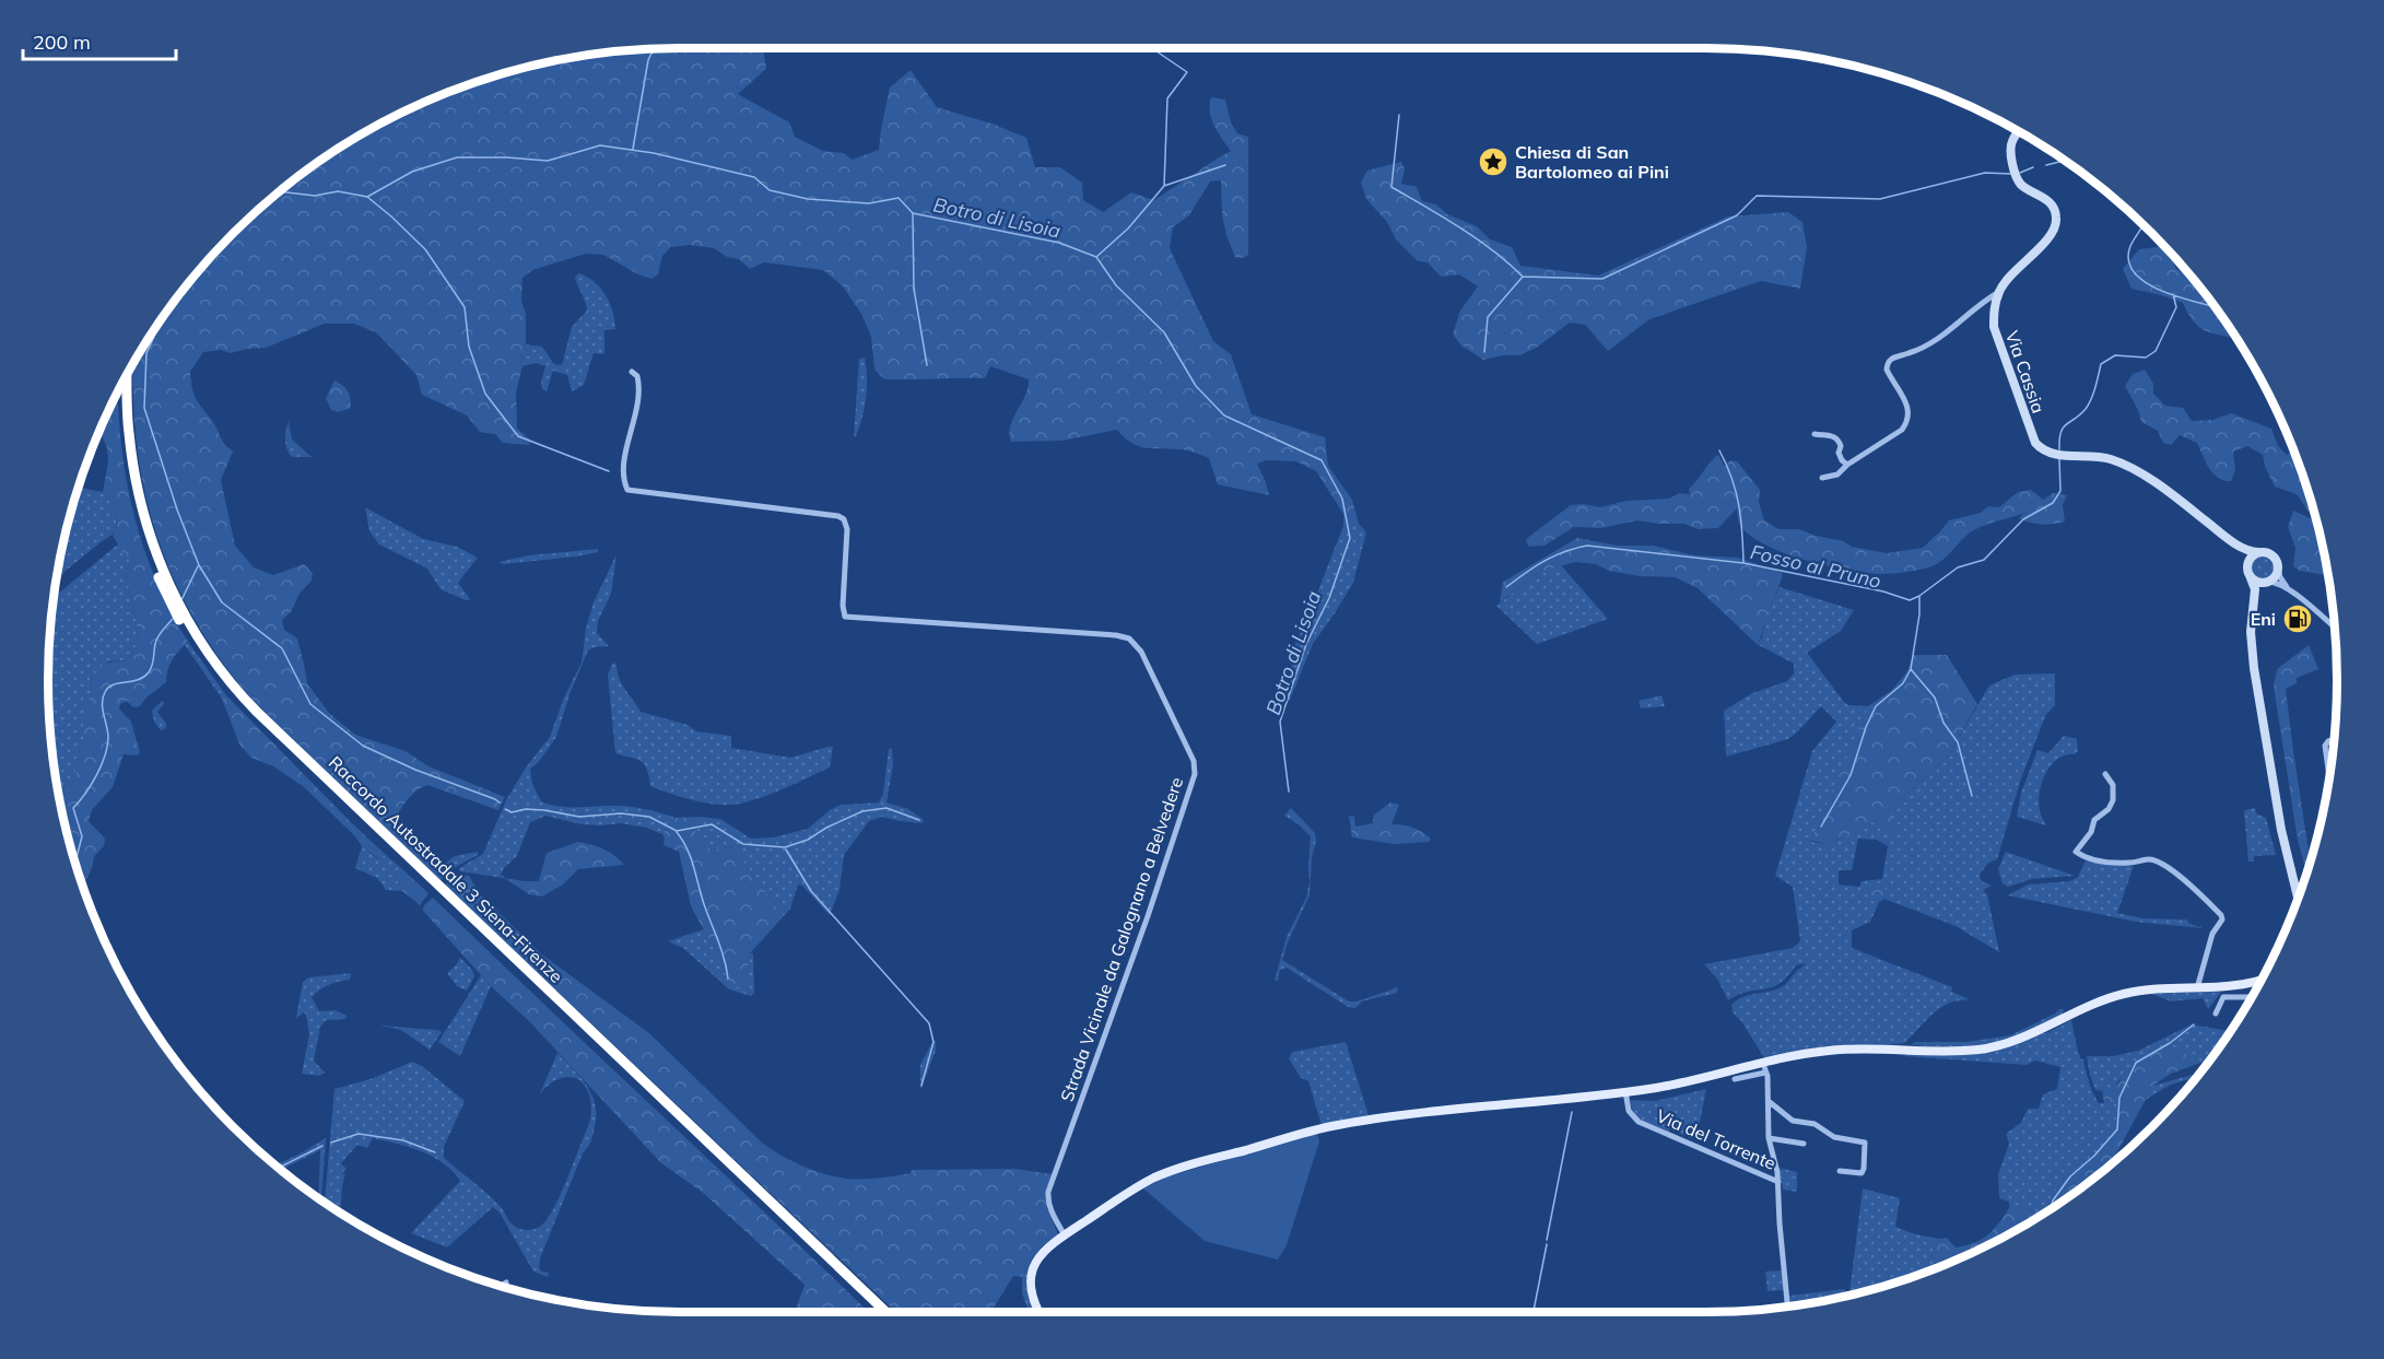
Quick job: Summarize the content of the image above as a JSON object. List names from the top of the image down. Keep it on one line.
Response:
{"streets":{"highway":["Raccordo Autostradale 3 Siena-Firenze"],"main road":["Via Cassia"],"street":["Strada Vicinale da Galognano a Belvedere","Via del Torrente"]},"water":["Botro di Lisoia","Fosso al Pruno"],"places":{"place":["Chiesa di San Bartolomeo ai Pini"],"fuel station":["Eni"]},"scale_bar":"200 m"}
